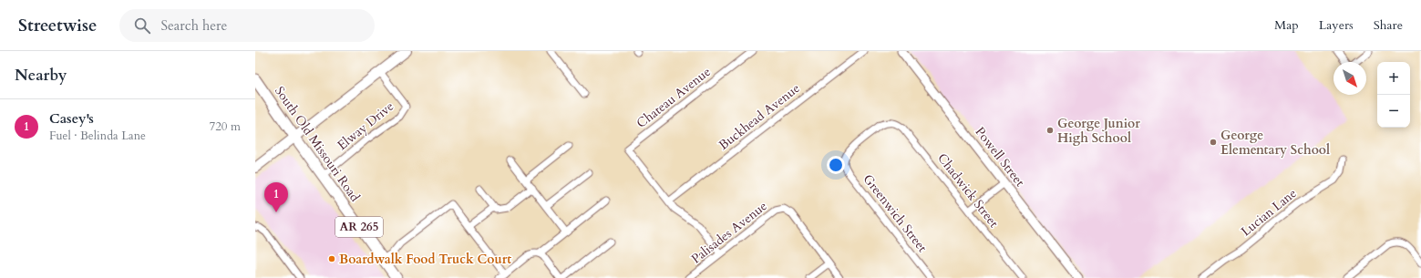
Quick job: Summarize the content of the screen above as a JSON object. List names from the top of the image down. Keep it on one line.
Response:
{"streets":{"main road":["South Old Missouri Road","AR 265"],"street":["Chateau Avenue","Buckhead Avenue","Elway Drive","Powell Street","Chadwick Street","Lucian Lane","Greenwich Street","Palisades Avenue"]},"crossings":[["Chateau Avenue","Buckhead Avenue"],["Elway Drive","South Old Missouri Road"],["Chadwick Street","Greenwich Street"]],"places":["George Junior High School","George Elementary School","Boardwalk Food Truck Court"],"north":"bottom right","page":{"header":"Streetwise","search":"Search here","nav":["Map","Layers","Share"],"heading":"Nearby","map_buttons":["+","−"],"list":[{"mark":"1","name":"Casey's","note":"Fuel · Belinda Lane","value":"720 m"}],"pins":"1"}}
